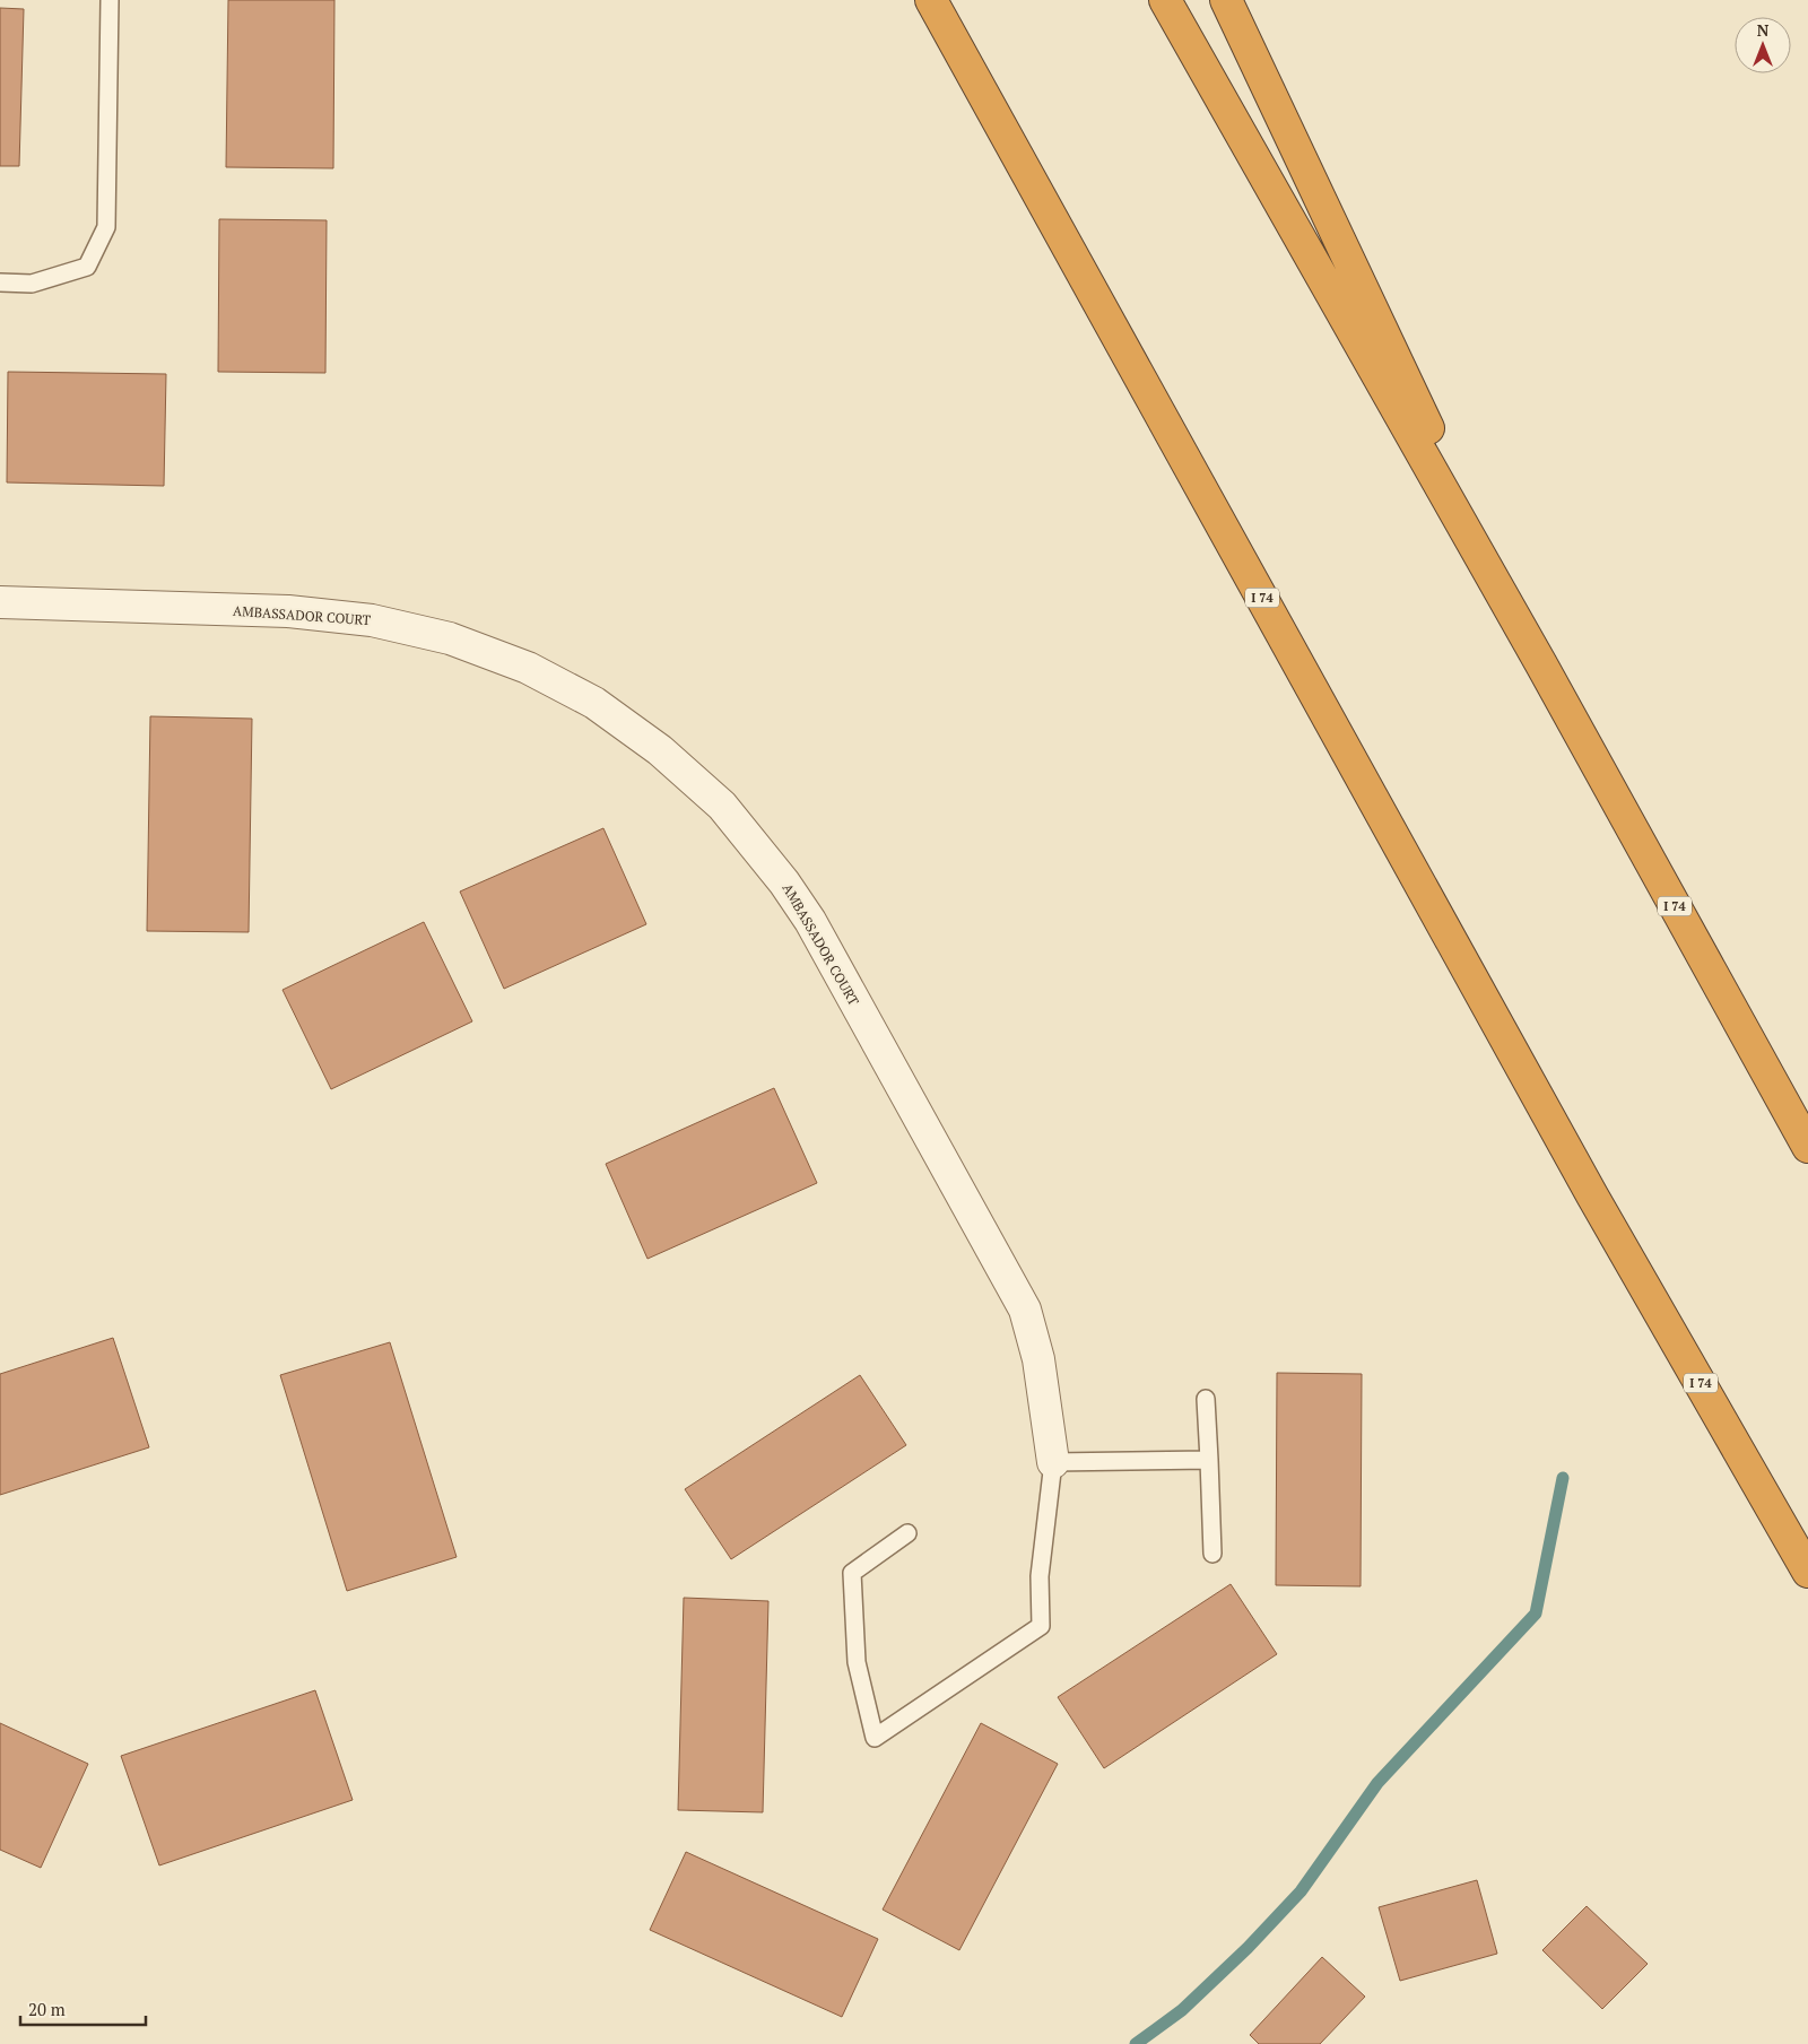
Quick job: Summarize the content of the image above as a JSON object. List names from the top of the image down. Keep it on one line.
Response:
{"streets":{"highway":["I 74"],"street":["AMBASSADOR COURT"]},"scale_bar":"20 m","north":"top"}
